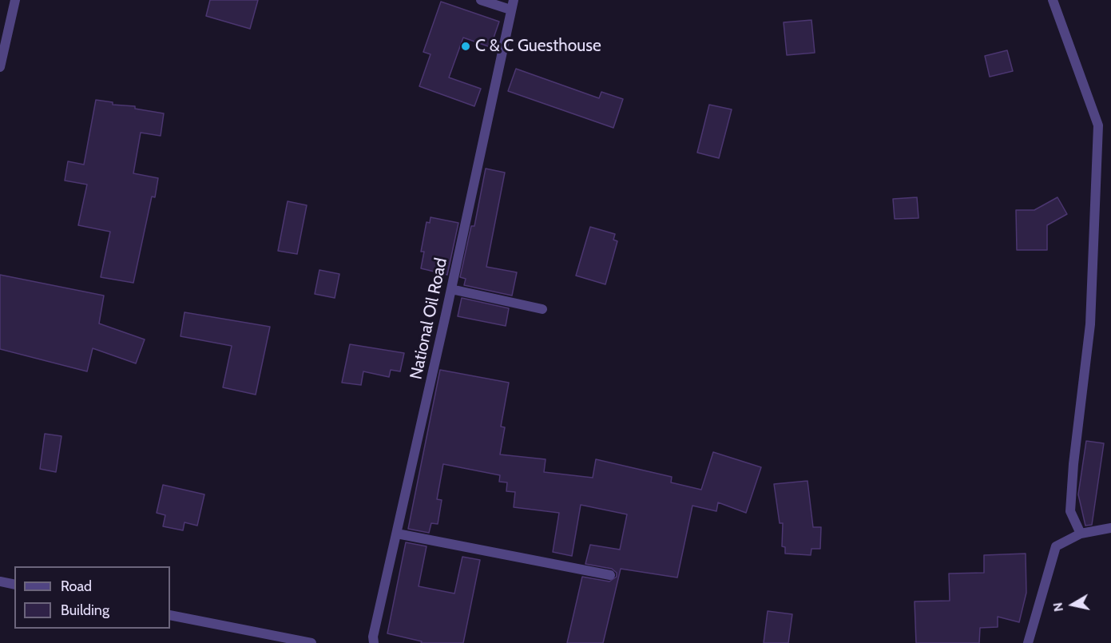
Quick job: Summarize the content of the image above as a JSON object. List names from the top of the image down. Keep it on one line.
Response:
{"streets":{"street":["National Oil Road"]},"places":["C & C Guesthouse"],"legend":["Road","Building"],"north":"left"}
